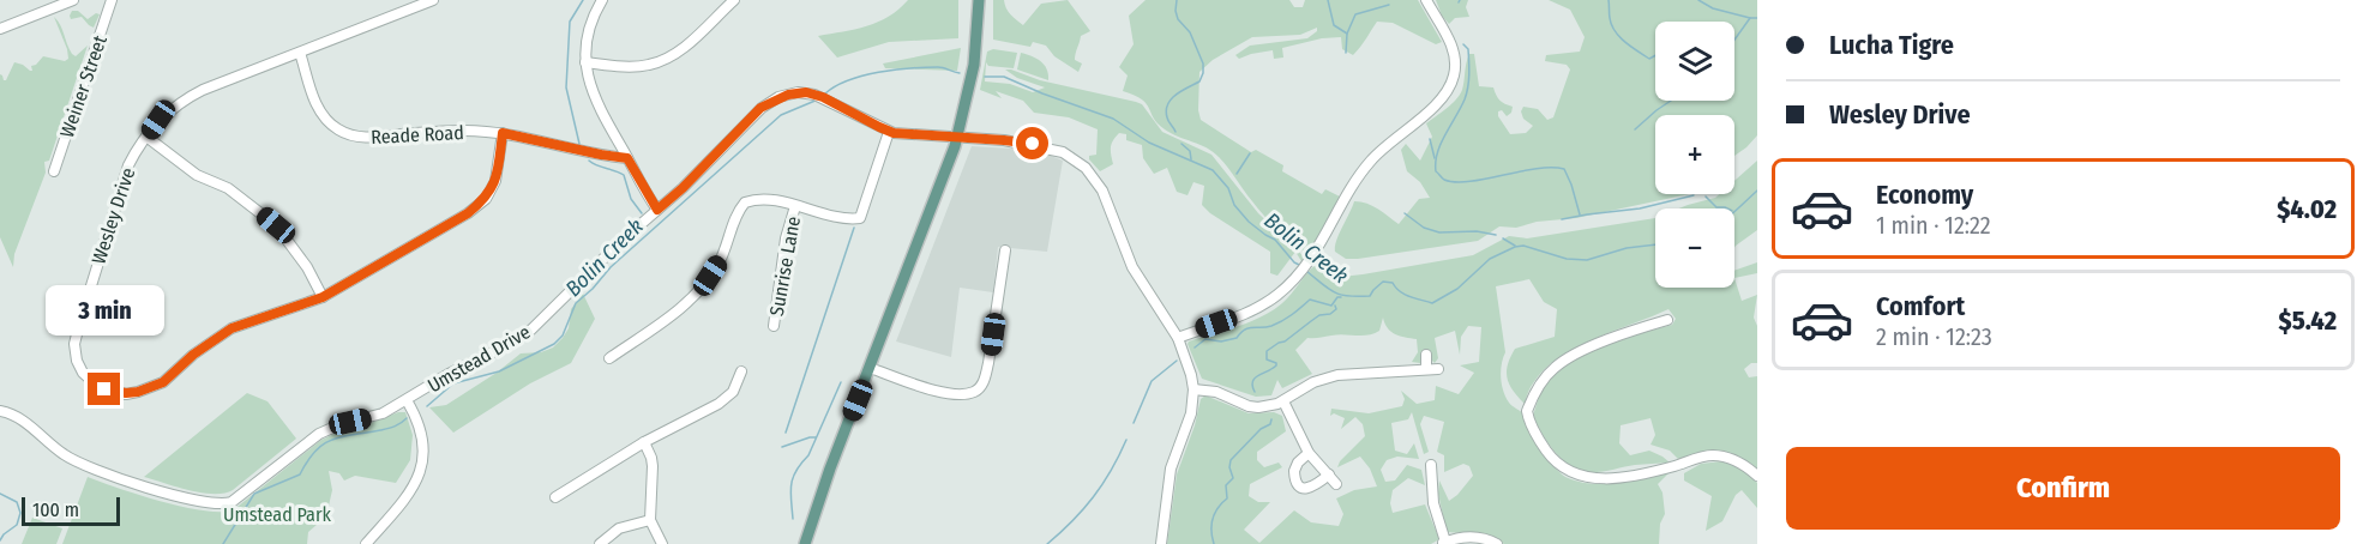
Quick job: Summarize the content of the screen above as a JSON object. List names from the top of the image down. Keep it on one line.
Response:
{"streets":{"street":["Weiner Street","Reade Road","Wesley Drive","Sunrise Lane","Umstead Drive"]},"crossings":[["Reade Road","Wesley Drive"]],"water":["Bolin Creek"],"parks":["Umstead Park"],"scale_bar":"100 m","page":{"banner":["Lucha Tigre","Wesley Drive"],"map_buttons":["+","−"],"list":[{"name":"Economy","note":"1 min · 12:22","value":"$4.02"},{"name":"Comfort","note":"2 min · 12:23","value":"$5.42"}],"bubble":"3 min","buttons":"Confirm","scale":"100 m"}}
